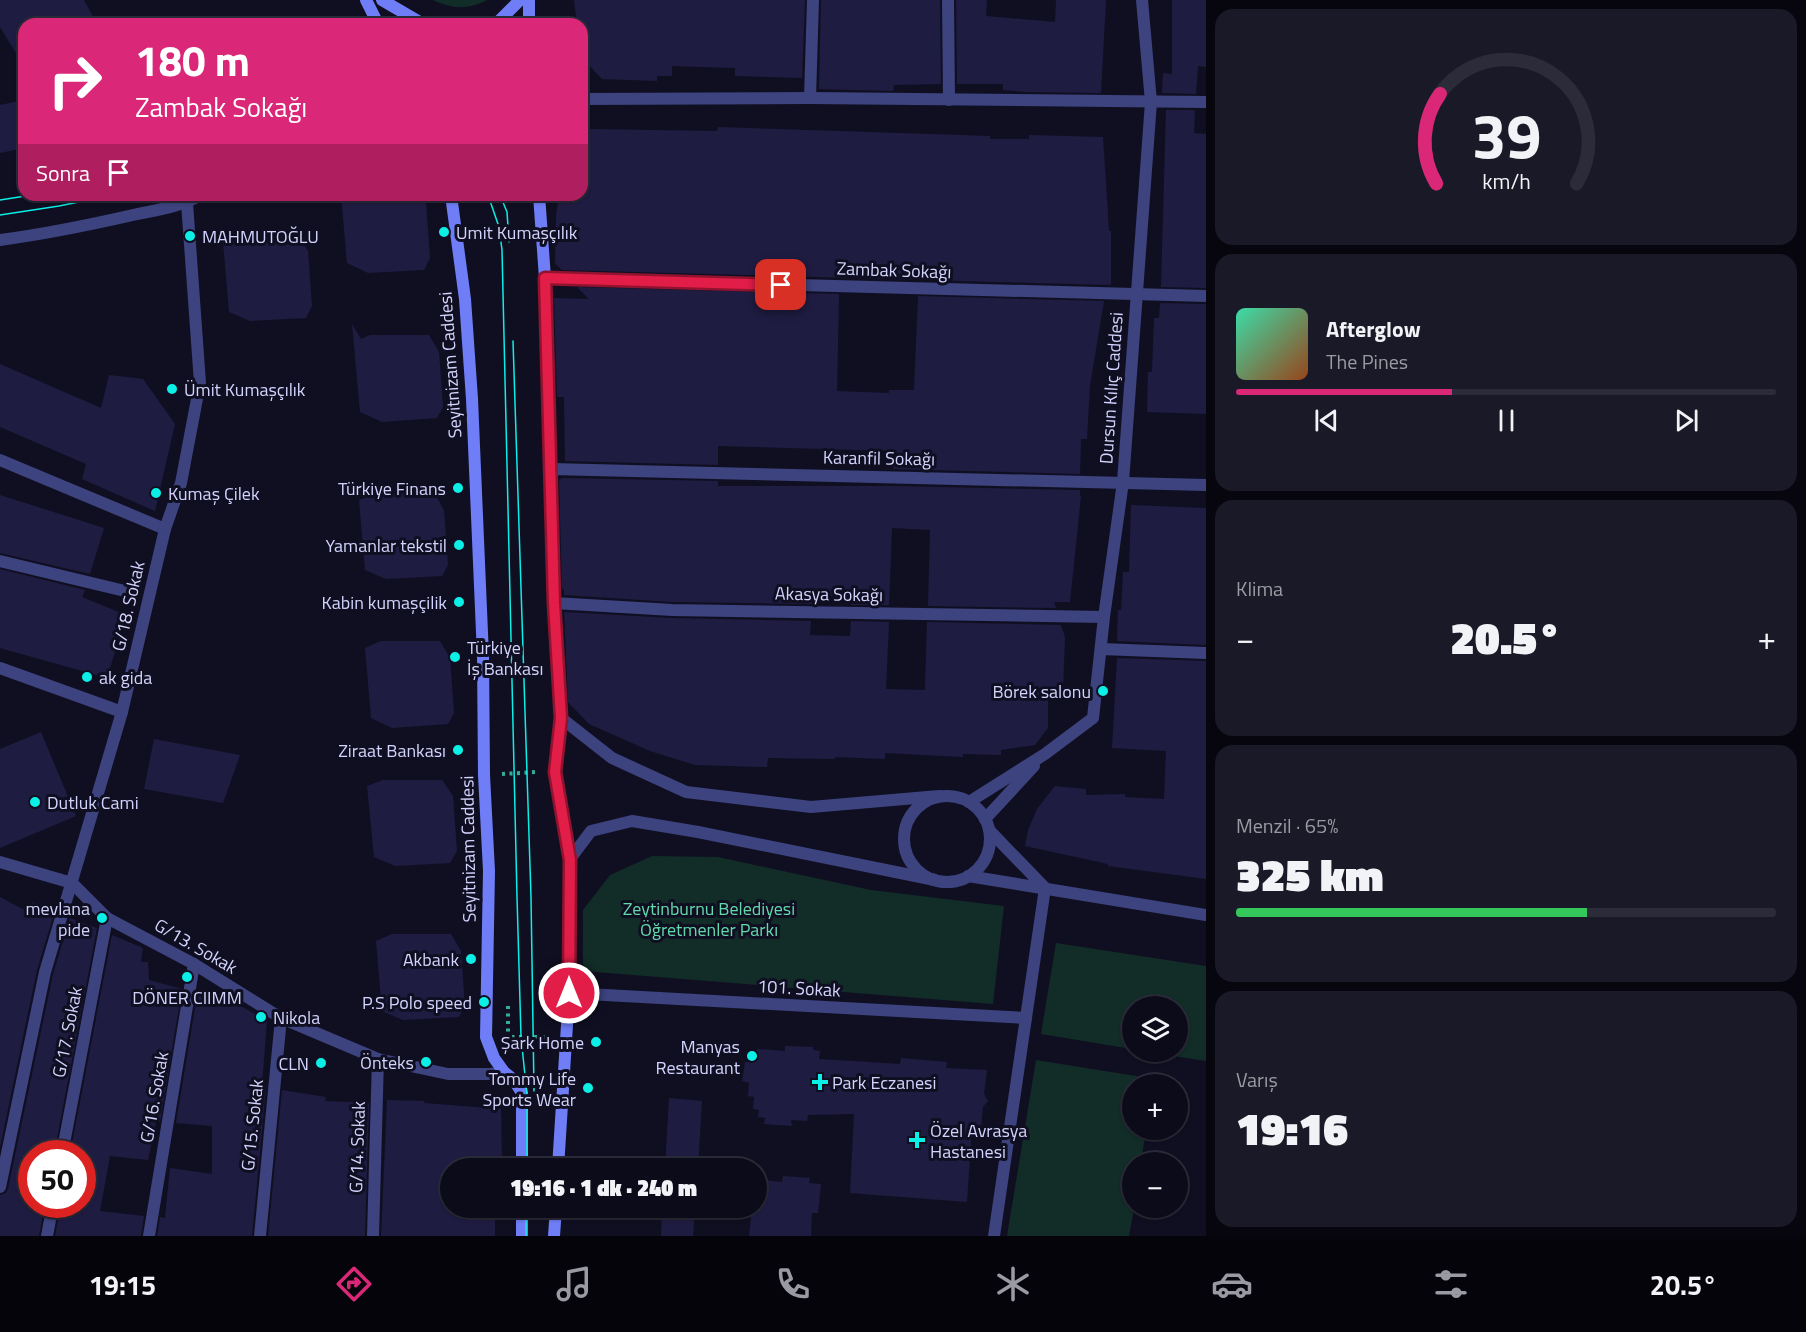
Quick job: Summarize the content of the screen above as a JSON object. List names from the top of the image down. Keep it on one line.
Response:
{"streets":{"main road":["Seyitnizam Caddesi"],"street":["Zambak Sokağı","Dursun Kılıç Caddesi","Karanfil Sokağı","Akasya Sokağı","G/18. Sokak","G/13. Sokak","101. Sokak","G/17. Sokak","G/16. Sokak","G/15. Sokak","G/14. Sokak"]},"crossings":[["Zambak Sokağı","Dursun Kılıç Caddesi"],["Seyitnizam Caddesi","G/13. Sokak"],["Dursun Kılıç Caddesi","Karanfil Sokağı"],["Dursun Kılıç Caddesi","Akasya Sokağı"],["G/18. Sokak","G/13. Sokak"],["G/13. Sokak","G/17. Sokak"],["G/13. Sokak","G/16. Sokak"],["G/13. Sokak","G/15. Sokak"],["G/13. Sokak","G/14. Sokak"]],"parks":["Zeytinburnu Belediyesi Öğretmenler Parkı"],"places":{"other":["Umit Kumaşçılık","MAHMUTOĞLU","Ümit Kumaşçılık","Türkiye Finans","Kumaş Çilek","Yamanlar tekstil","Kabin kumaşçilik","Türkiye İş Bankası","ak gida","Börek salonu","Ziraat Bankası","Dutluk Cami","mevlana pide","Akbank","DÖNER CIIMM","P.S Polo speed","Nikola","Şark Home","Manyas Restaurant","Önteks","CLN","Tommy Life Sports Wear"],"health":["Park Eczanesi","Özel Avrasya Hastanesi"]},"page":{"turn":["180 m","Zambak Sokağı"],"then":"Sonra","song":["Afterglow","The Pines"],"tile":["Klima",["Menzil · 65%","325 km"],["Varış","19:16"]],"heat":["−","20.5°","+"],"map_buttons":["+","−"],"limit":"50","trip":"19:16 · 1 dk · 240 m","tabs":["19:15","20.5°"],"gauge":["39","km/h"]}}
